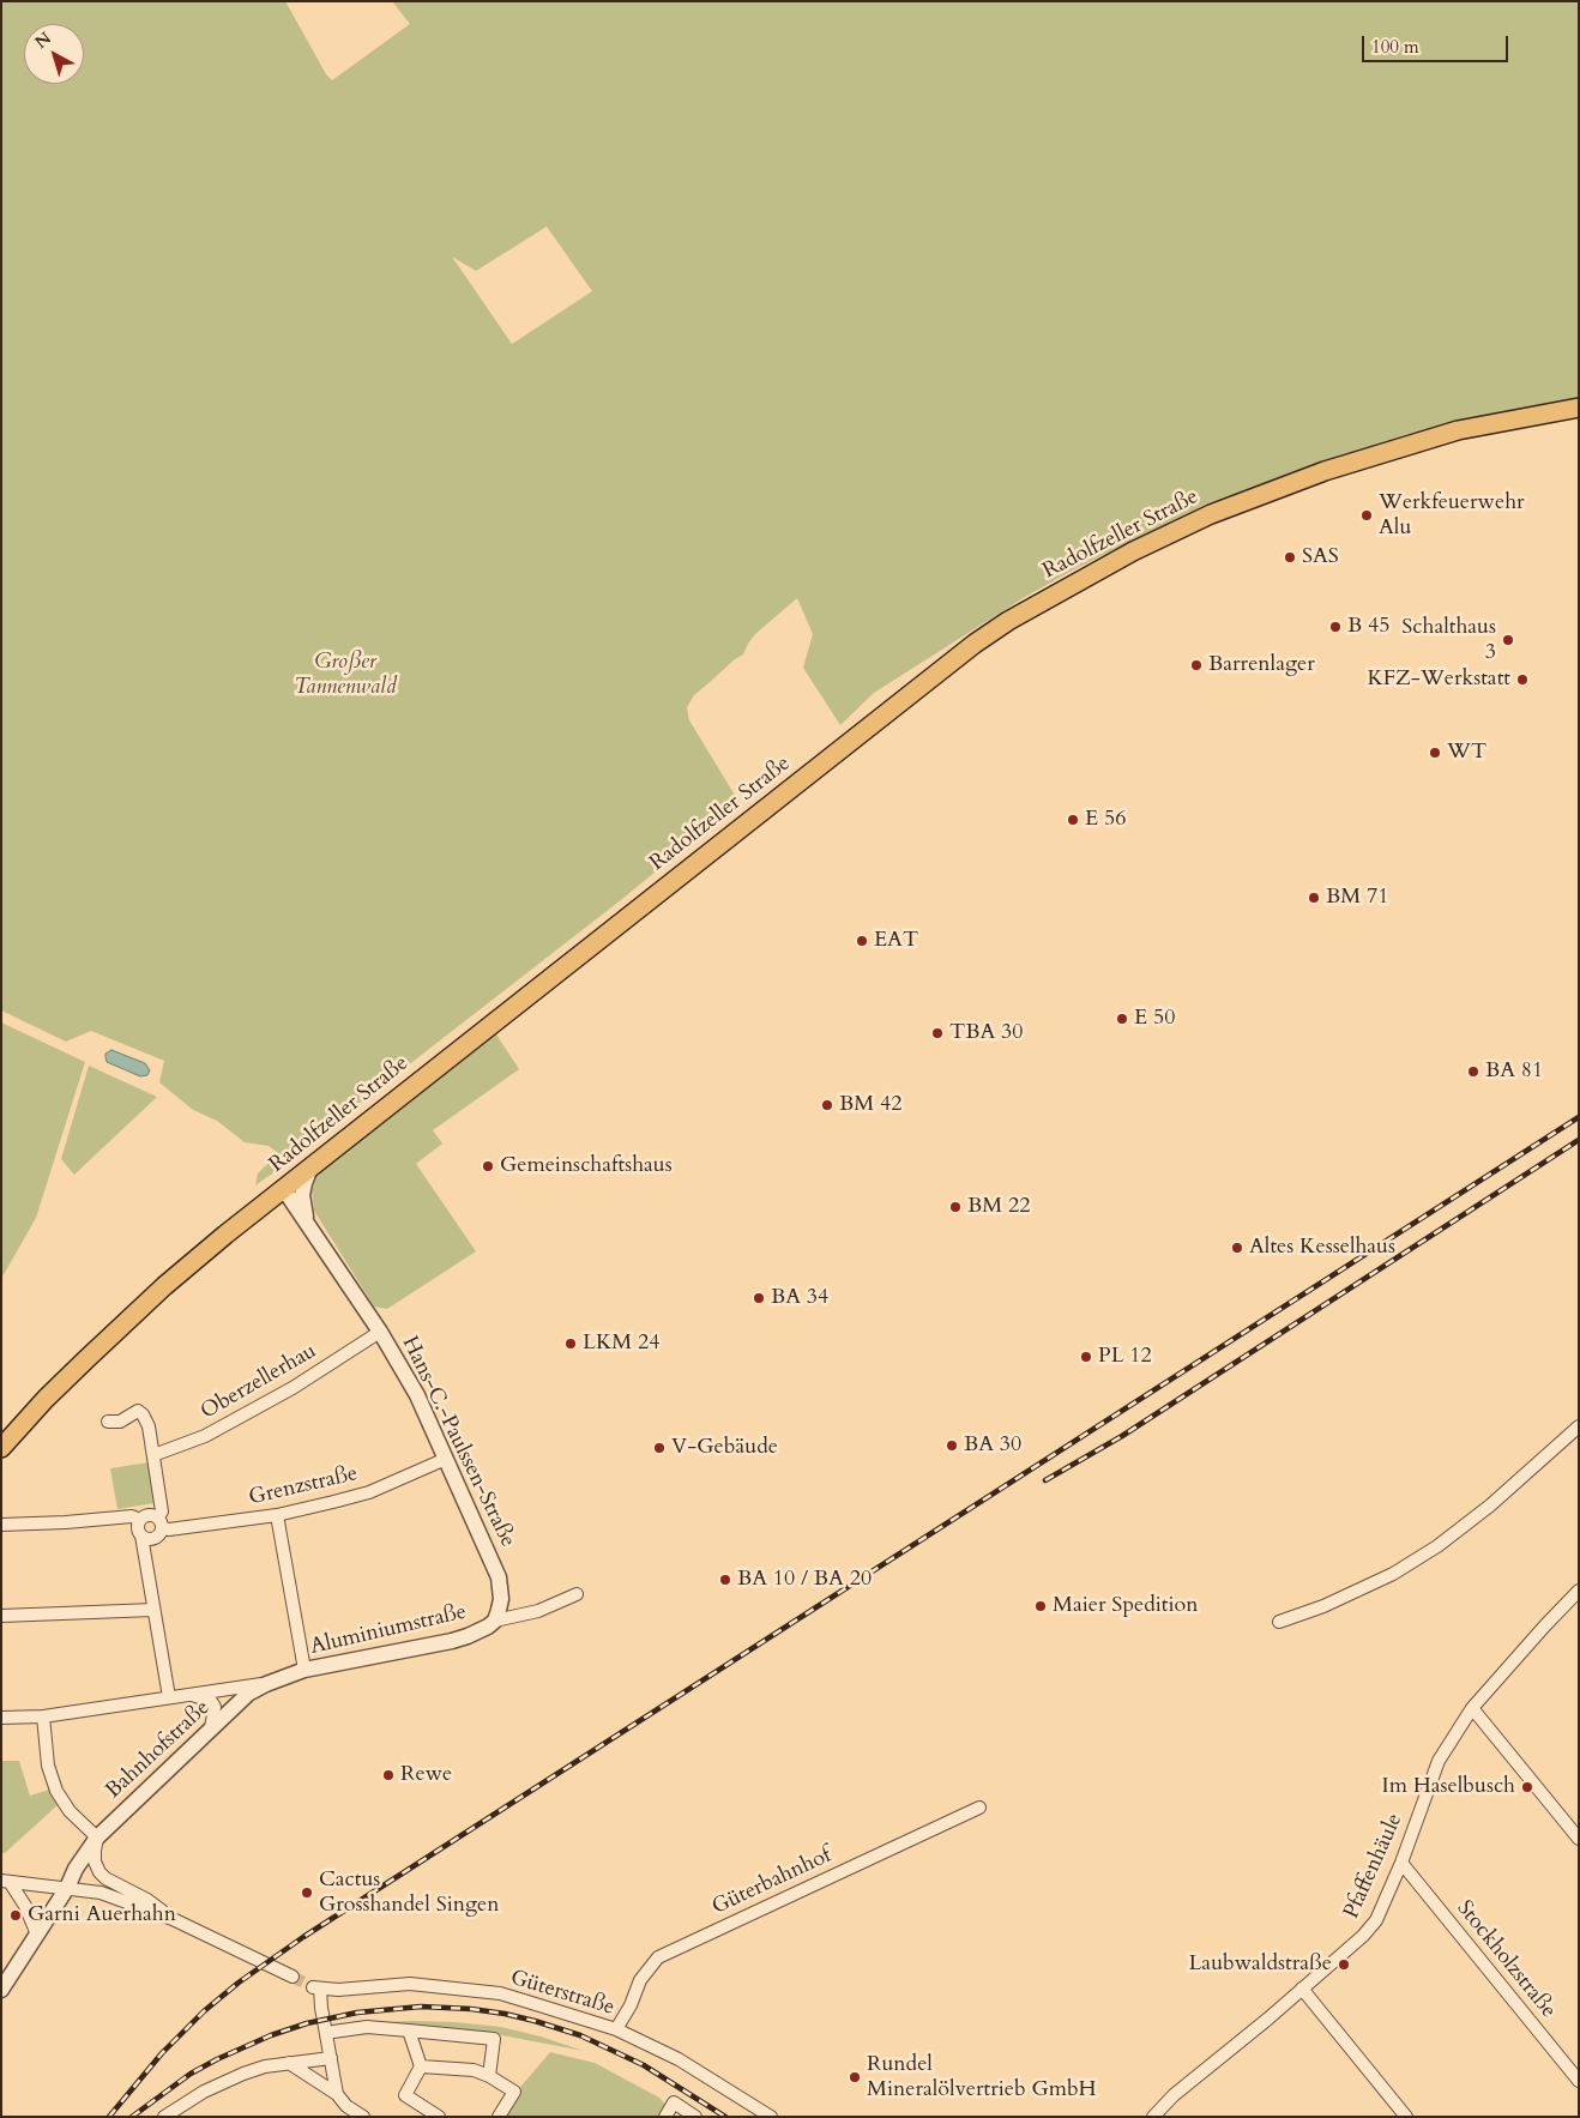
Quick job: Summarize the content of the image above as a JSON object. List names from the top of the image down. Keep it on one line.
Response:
{"streets":{"main road":["Radolfzeller Straße"],"street":["Oberzellerhau","Hans-C.-Paulssen-Straße","Grenzstraße","Aluminiumstraße","Bahnhofstraße","Pfaffenhäule","Güterbahnhof","Stockholzstraße","Güterstraße"]},"crossings":[["Radolfzeller Straße","Hans-C.-Paulssen-Straße"],["Oberzellerhau","Hans-C.-Paulssen-Straße"],["Hans-C.-Paulssen-Straße","Grenzstraße"],["Hans-C.-Paulssen-Straße","Aluminiumstraße"],["Aluminiumstraße","Bahnhofstraße"],["Pfaffenhäule","Stockholzstraße"],["Güterbahnhof","Güterstraße"]],"parks":["Großer Tannenwald"],"places":["Werkfeuerwehr Alu","SAS","B 45","Schalthaus 3","Barrenlager","KFZ-Werkstatt","WT","E 56","BM 71","EAT","E 50","TBA 30","BA 81","BM 42","Gemeinschaftshaus","BM 22","Altes Kesselhaus","BA 34","LKM 24","PL 12","BA 30","V-Gebäude","BA 10 / BA 20","Maier Spedition","Rewe","Im Haselbusch","Cactus Grosshandel Singen","Garni Auerhahn","Laubwaldstraße","Rundel Mineralölvertrieb GmbH"],"scale_bar":"100 m","north":"top left"}
